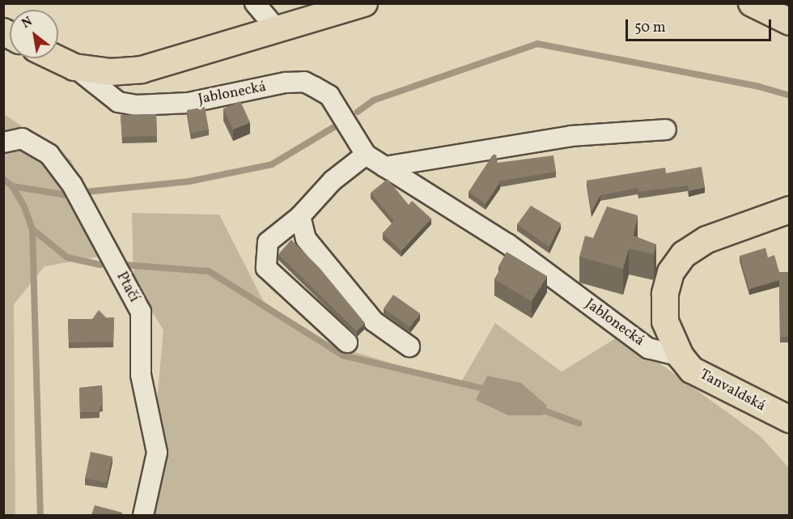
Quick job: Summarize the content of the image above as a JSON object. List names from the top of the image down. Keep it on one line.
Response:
{"streets":{"main road":["Jablonecká","Tanvaldská"],"street":["Ptačí"]},"crossings":[["Jablonecká","Tanvaldská"]],"scale_bar":"50 m","north":"top left"}
